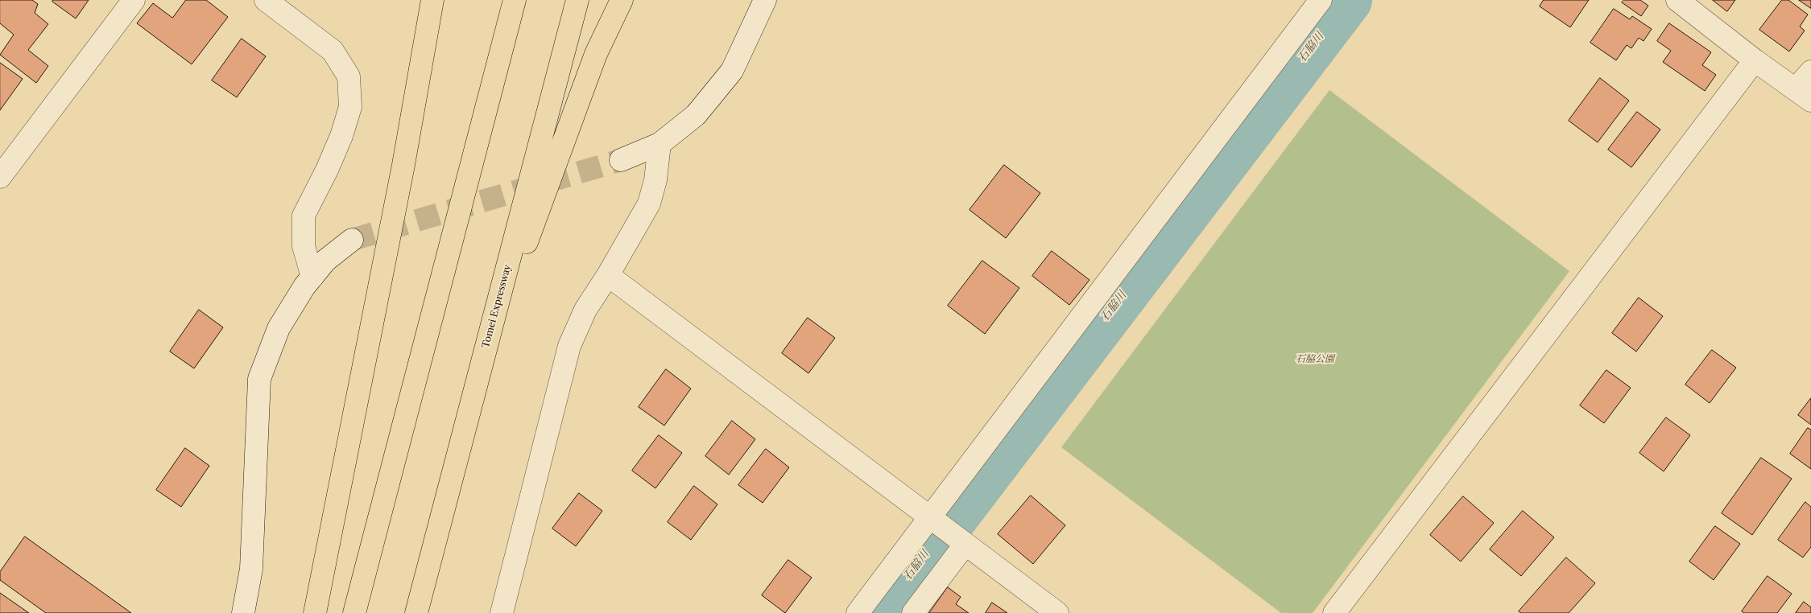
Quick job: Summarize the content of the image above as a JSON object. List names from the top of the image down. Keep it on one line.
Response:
{"streets":{"highway":["Tomei Expressway"]},"water":["石脇川"],"parks":["石脇公園"]}
